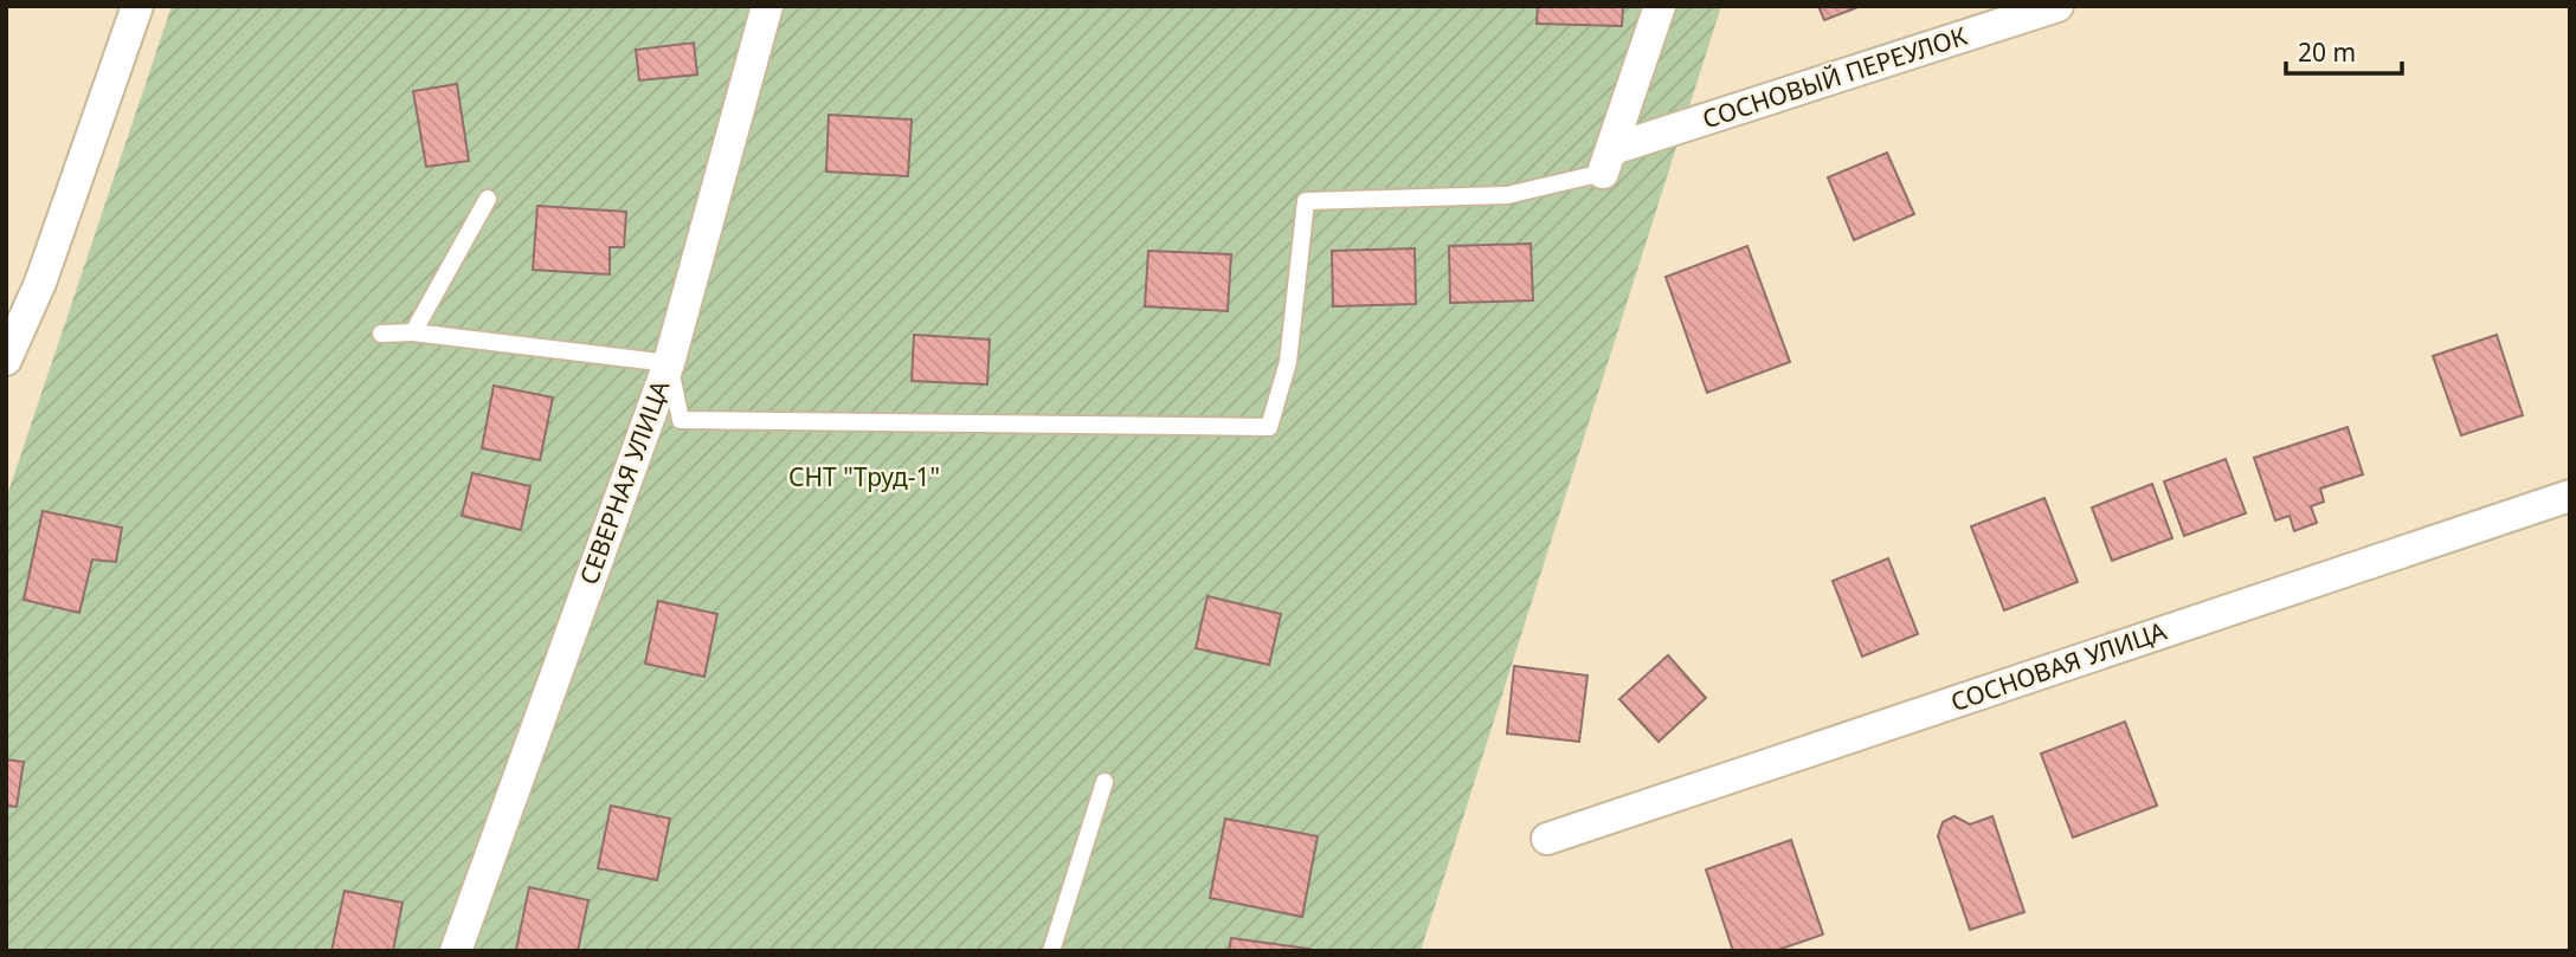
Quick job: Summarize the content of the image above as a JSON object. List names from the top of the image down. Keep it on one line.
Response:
{"streets":{"street":["СОСНОВЫЙ ПЕРЕУЛОК","СЕВЕРНАЯ УЛИЦА","СОСНОВАЯ УЛИЦА"]},"parks":["СНТ \"Труд-1\""],"scale_bar":"20 m"}
